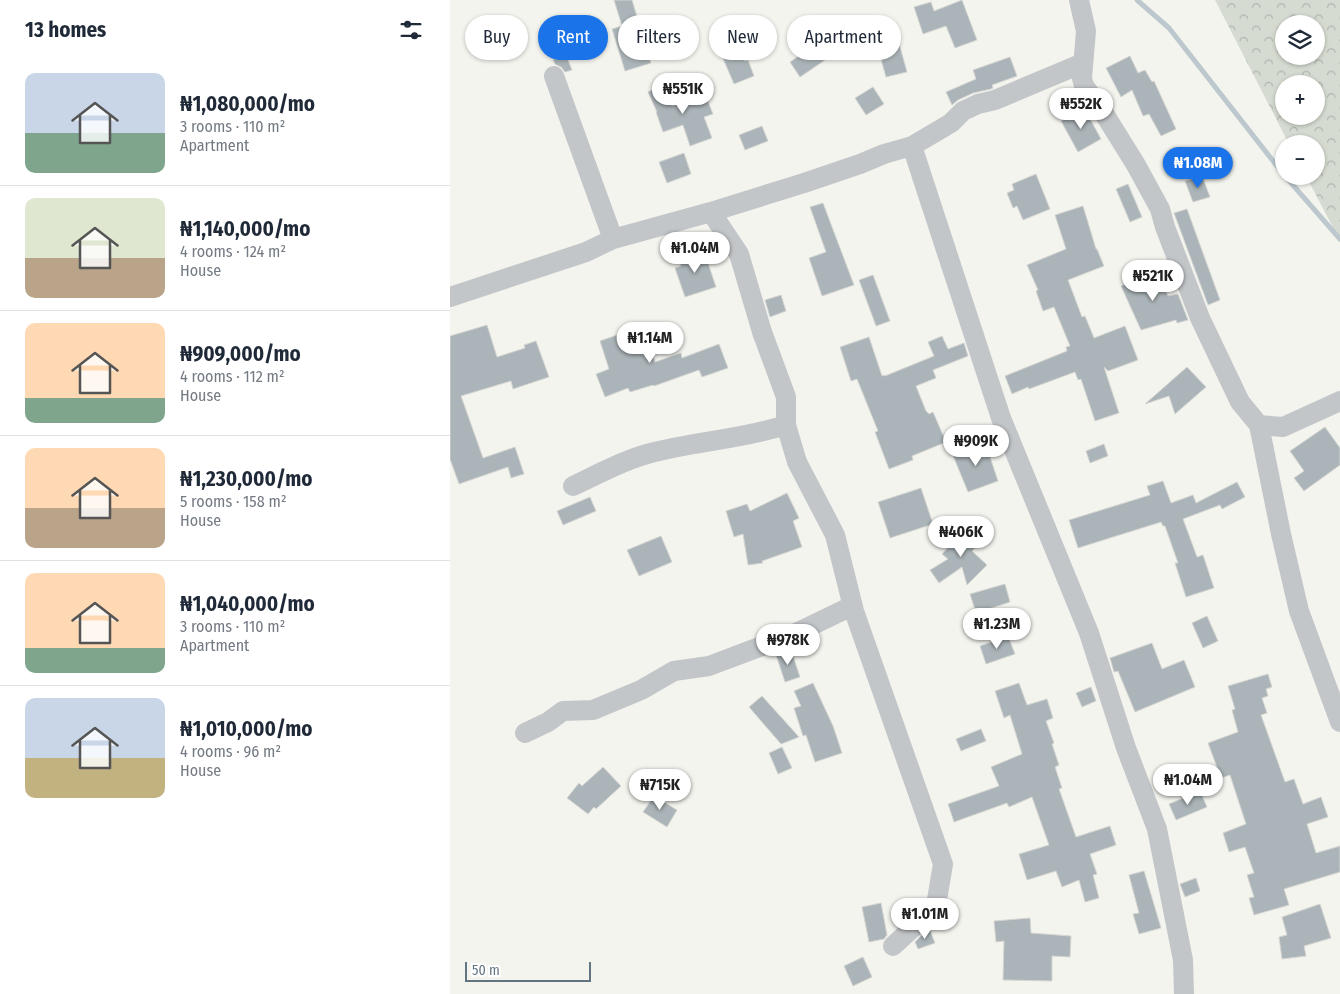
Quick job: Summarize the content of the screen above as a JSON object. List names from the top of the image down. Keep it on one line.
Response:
{"scale_bar":"50 m","page":{"heading":"13 homes","map_buttons":["+","−"],"chip":["Buy","Rent","Filters","New","Apartment"],"list":[{"name":"₦1,080,000/mo","note":"3 rooms · 110 m² · Apartment"},{"name":"₦1,140,000/mo","note":"4 rooms · 124 m² · House"},{"name":"₦909,000/mo","note":"4 rooms · 112 m² · House"},{"name":"₦1,230,000/mo","note":"5 rooms · 158 m² · House"},{"name":"₦1,040,000/mo","note":"3 rooms · 110 m² · Apartment"},{"name":"₦1,010,000/mo","note":"4 rooms · 96 m² · House"}],"price":["₦551K","₦552K","₦1.08M","₦1.04M","₦521K","₦1.14M","₦909K","₦406K","₦1.23M","₦978K","₦1.04M","₦715K","₦1.01M"],"scale":"50 m"}}
